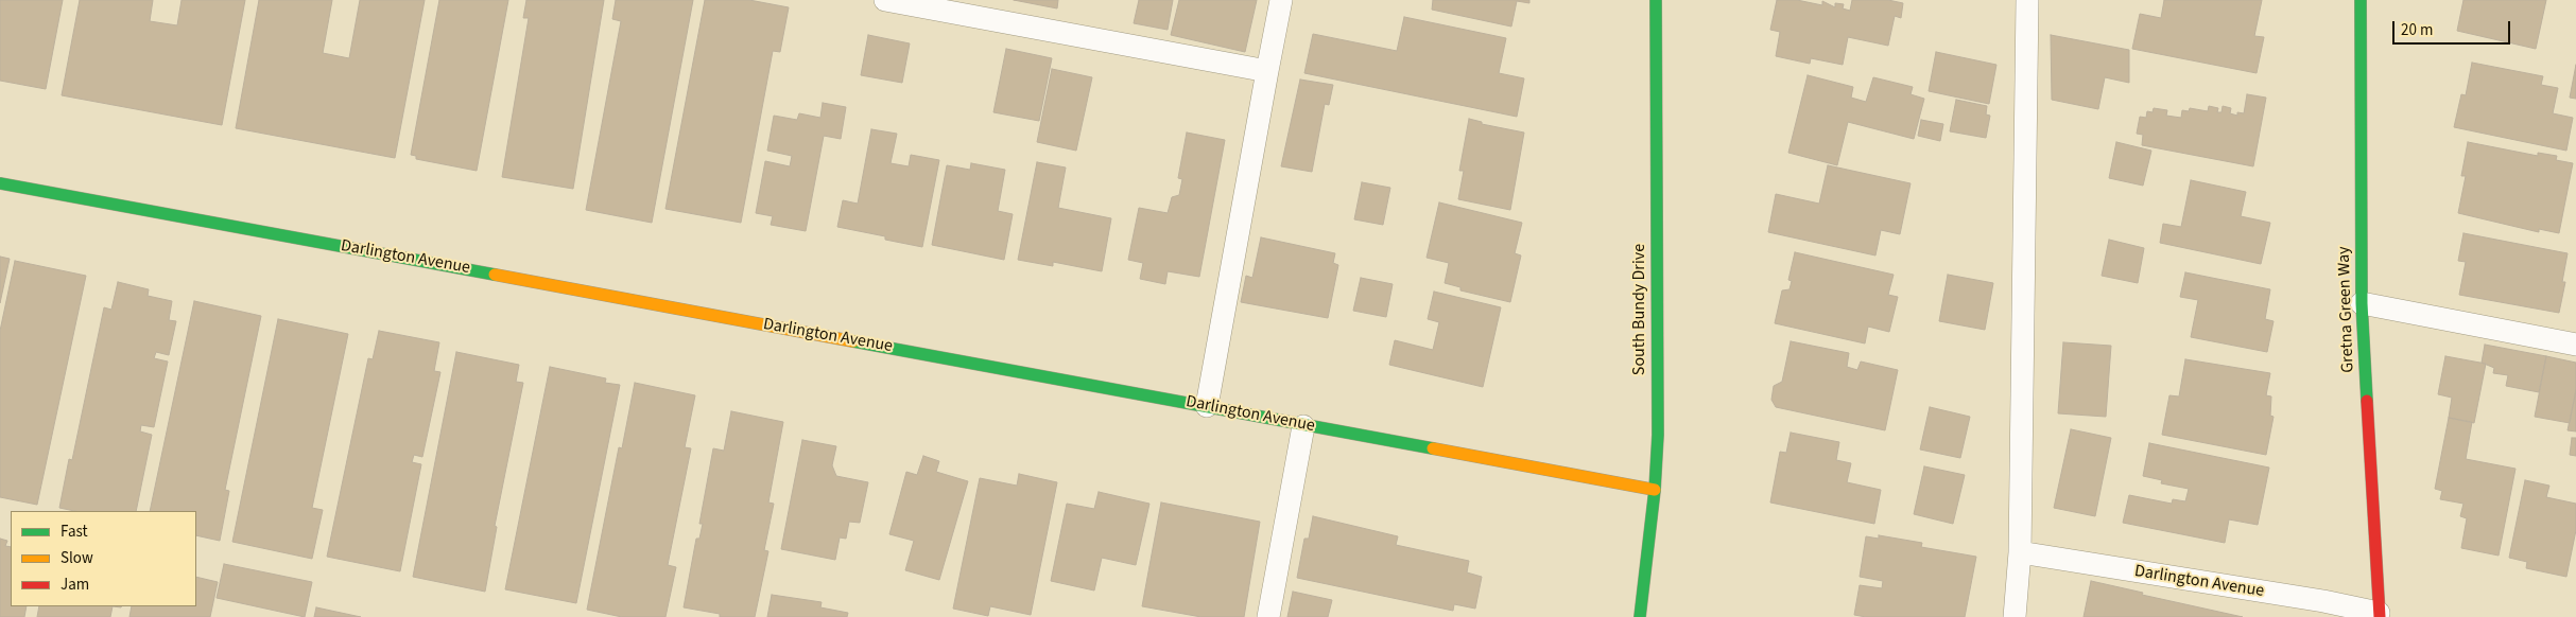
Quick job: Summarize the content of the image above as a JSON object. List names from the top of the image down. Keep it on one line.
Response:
{"streets":{"street":["Darlington Avenue","South Bundy Drive","Gretna Green Way"]},"crossings":[["Darlington Avenue","South Bundy Drive"],["Darlington Avenue","Gretna Green Way"]],"legend":["Fast","Slow","Jam"],"scale_bar":"20 m"}
